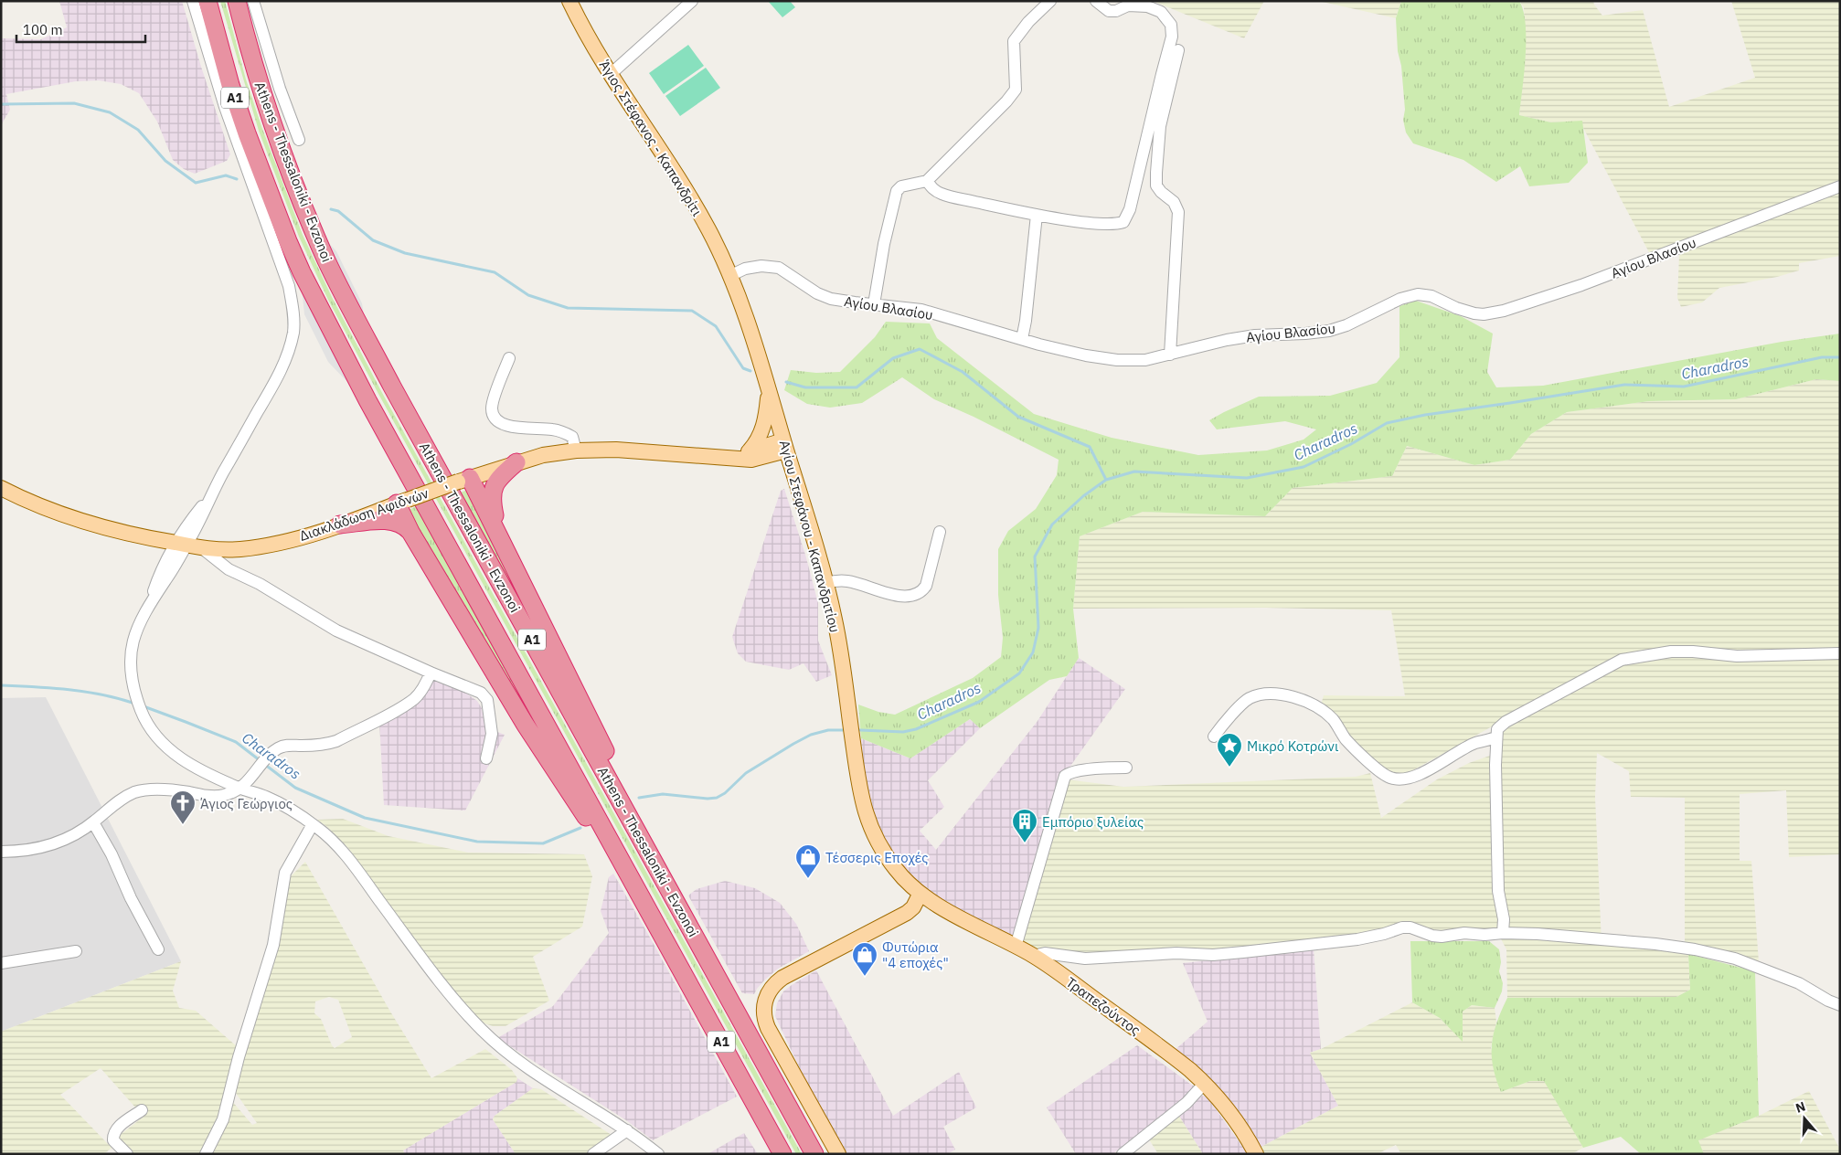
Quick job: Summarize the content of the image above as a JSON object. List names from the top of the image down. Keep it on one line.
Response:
{"streets":{"highway":["Α1","Athens - Thessaloniki - Evzonoi"],"main road":["Άγιος Στέφανος - Καπανδρίτι","Διακλάδωση Αφιδνών","Αγίου Στεφάνου - Καπανδριτίου","Τραπεζούντος"],"street":["Αγίου Βλασίου"]},"crossings":[["Άγιος Στέφανος - Καπανδρίτι","Αγίου Βλασίου"],["Άγιος Στέφανος - Καπανδρίτι","Αγίου Στεφάνου - Καπανδριτίου"],["Αγίου Βλασίου","Αγίου Στεφάνου - Καπανδριτίου"],["Διακλάδωση Αφιδνών","Αγίου Στεφάνου - Καπανδριτίου"],["Αγίου Στεφάνου - Καπανδριτίου","Τραπεζούντος"]],"water":["Charadros"],"places":{"place":["Μικρό Κοτρώνι"],"church":["Άγιος Γεώργιος"],"building":["Εμπόριο ξυλείας"],"shop":["Τέσσερις Εποχές","Φυτώρια \"4 εποχές\""]},"scale_bar":"100 m","north":"top"}
